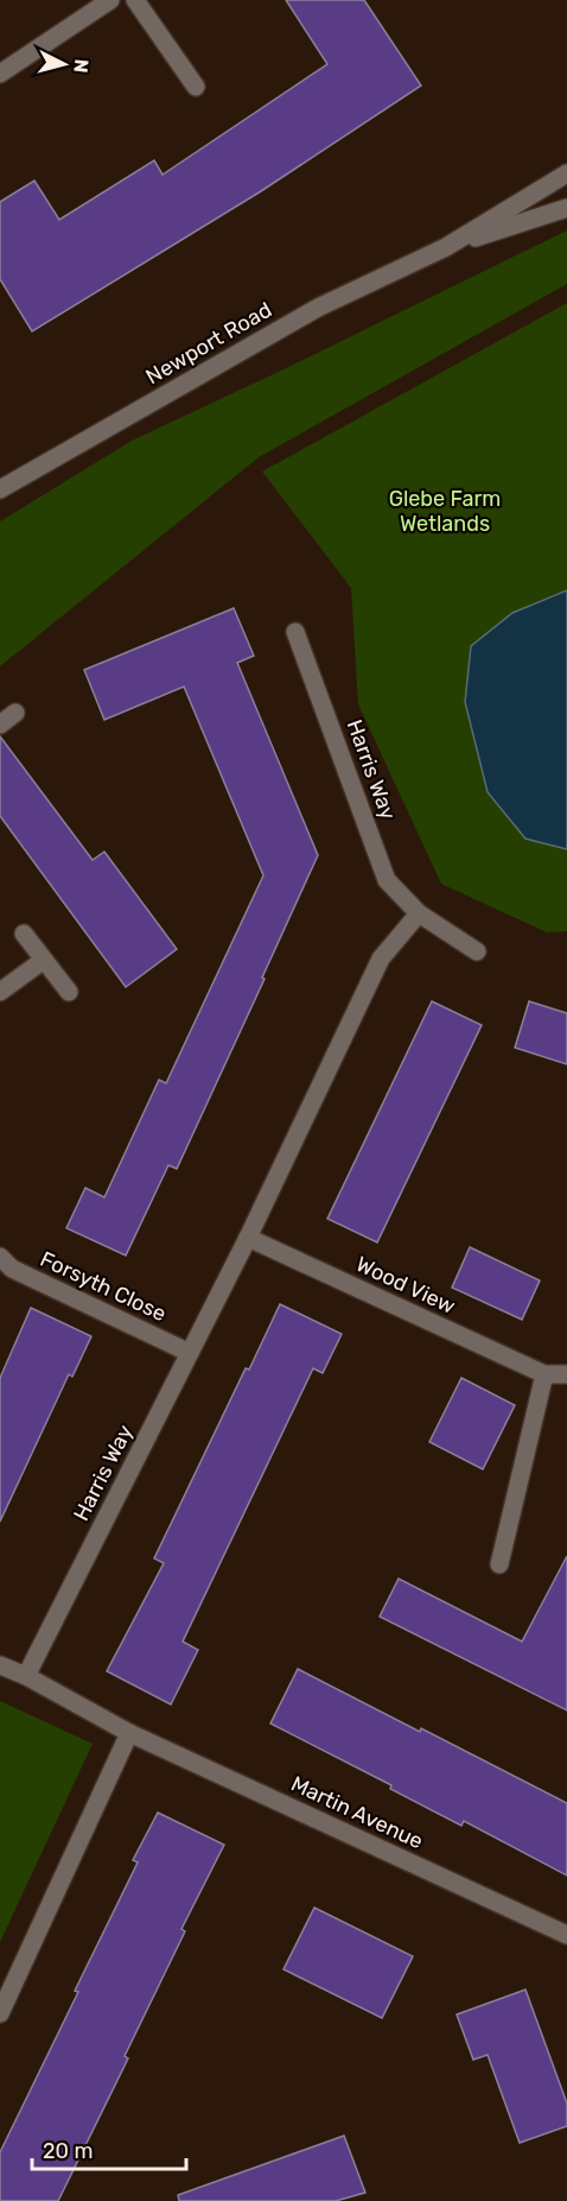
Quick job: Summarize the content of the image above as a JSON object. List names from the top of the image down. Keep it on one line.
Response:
{"streets":{"street":["Newport Road","Harris Way","Wood View","Forsyth Close","Martin Avenue"]},"crossings":[["Harris Way","Wood View"],["Harris Way","Forsyth Close"]],"parks":["Glebe Farm Wetlands"],"scale_bar":"20 m","north":"right"}
